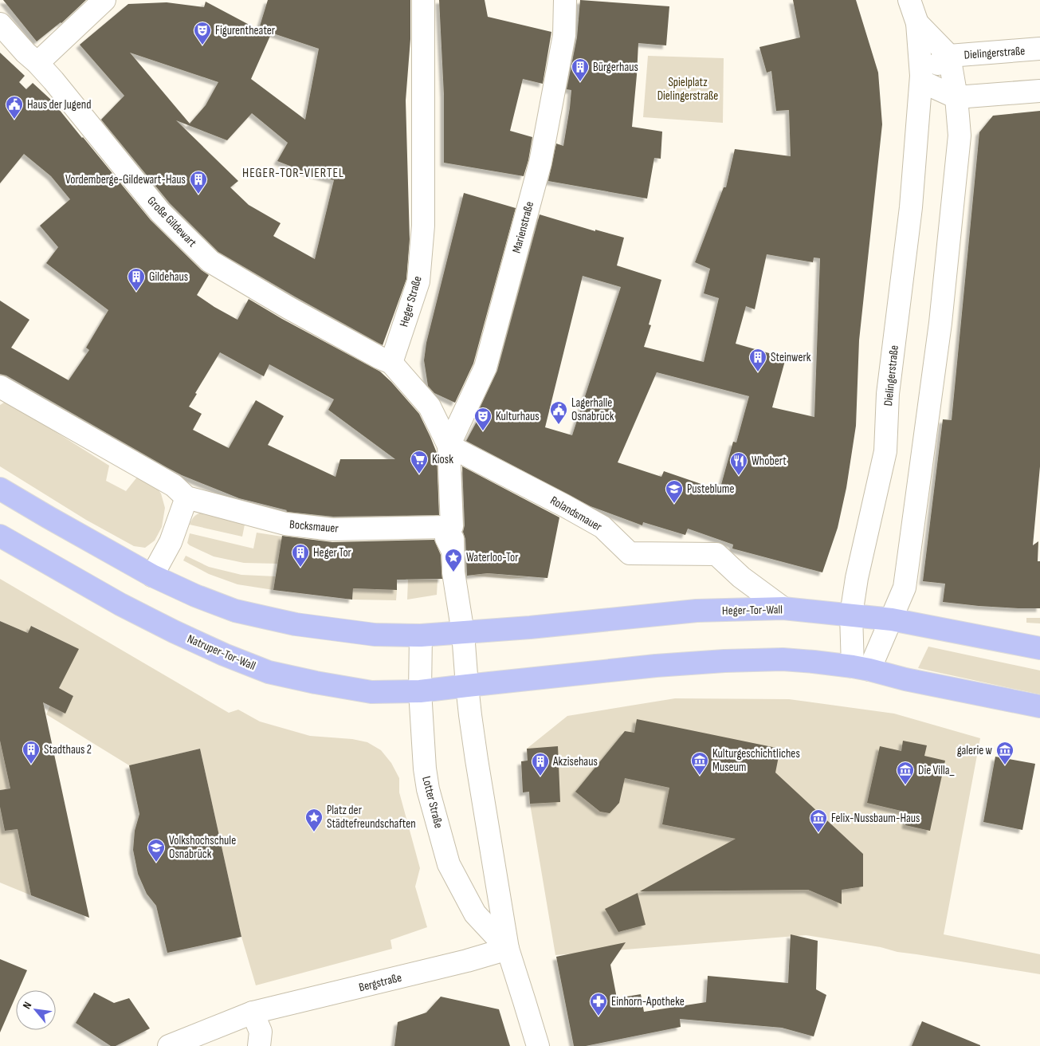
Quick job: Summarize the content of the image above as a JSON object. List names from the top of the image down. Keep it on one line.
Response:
{"streets":{"main road":["Heger-Tor-Wall","Natruper-Tor-Wall"],"street":["Dielingerstraße","Große Gildewart","Marienstraße","Heger Straße","Rolandsmauer","Bocksmauer","Lotter Straße","Bergstraße"]},"crossings":[["Dielingerstraße","Heger-Tor-Wall"],["Große Gildewart","Heger Straße"],["Marienstraße","Rolandsmauer"],["Rolandsmauer","Heger-Tor-Wall"],["Heger-Tor-Wall","Lotter Straße"],["Natruper-Tor-Wall","Lotter Straße"],["Lotter Straße","Bergstraße"]],"districts":["HEGER-TOR-VIERTEL"],"parks":["Spielplatz Dielingerstraße"],"places":{"theatre":["Figurentheater","Kulturhaus"],"building":["Bürgerhaus","Vordemberge-Gildewart-Haus","Gildehaus","Steinwerk","Heger Tor","Stadthaus 2","Akzisehaus"],"public building":["Haus der Jugend","Lagerhalle Osnabrück"],"supermarket":["Kiosk"],"restaurant":["Whobert"],"school or university":["Pusteblume","Volkshochschule Osnabrück"],"place":["Waterloo-Tor","Platz der Städtefreundschaften"],"museum":["galerie w","Kulturgeschichtliches Museum","Die Villa_","Felix-Nussbaum-Haus"],"pharmacy":["Einhorn-Apotheke"]},"north":"top left"}
